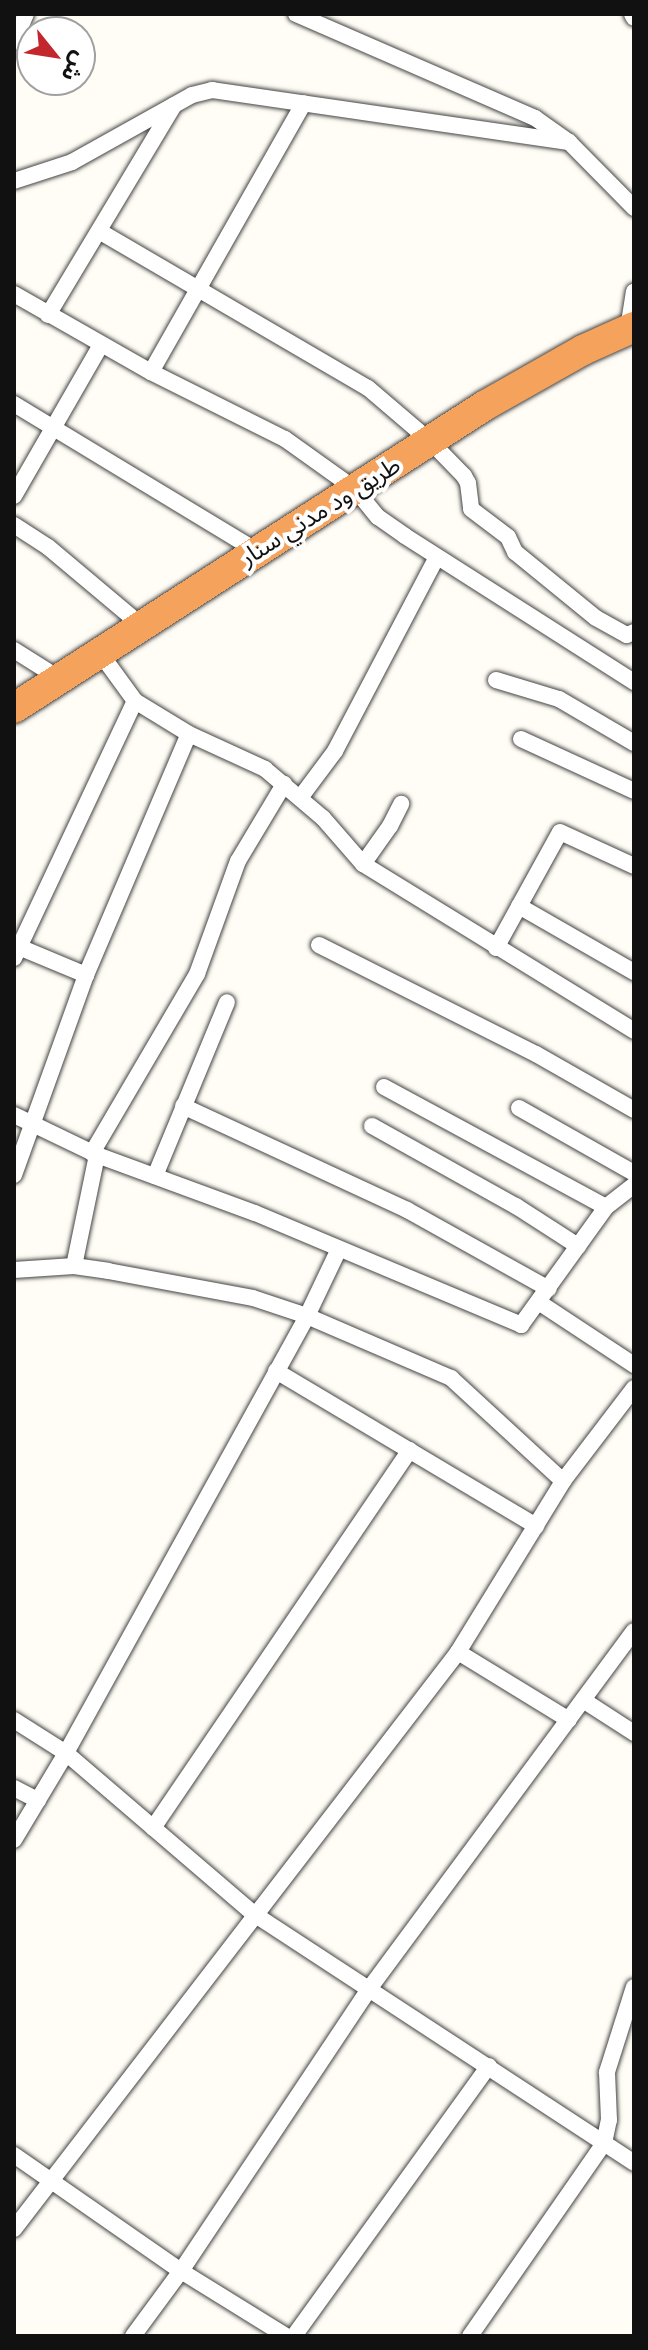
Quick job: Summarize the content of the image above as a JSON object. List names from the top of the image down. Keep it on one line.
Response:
{"streets":{"highway":["طريق ود مدني سنار"]},"north":"bottom right"}
